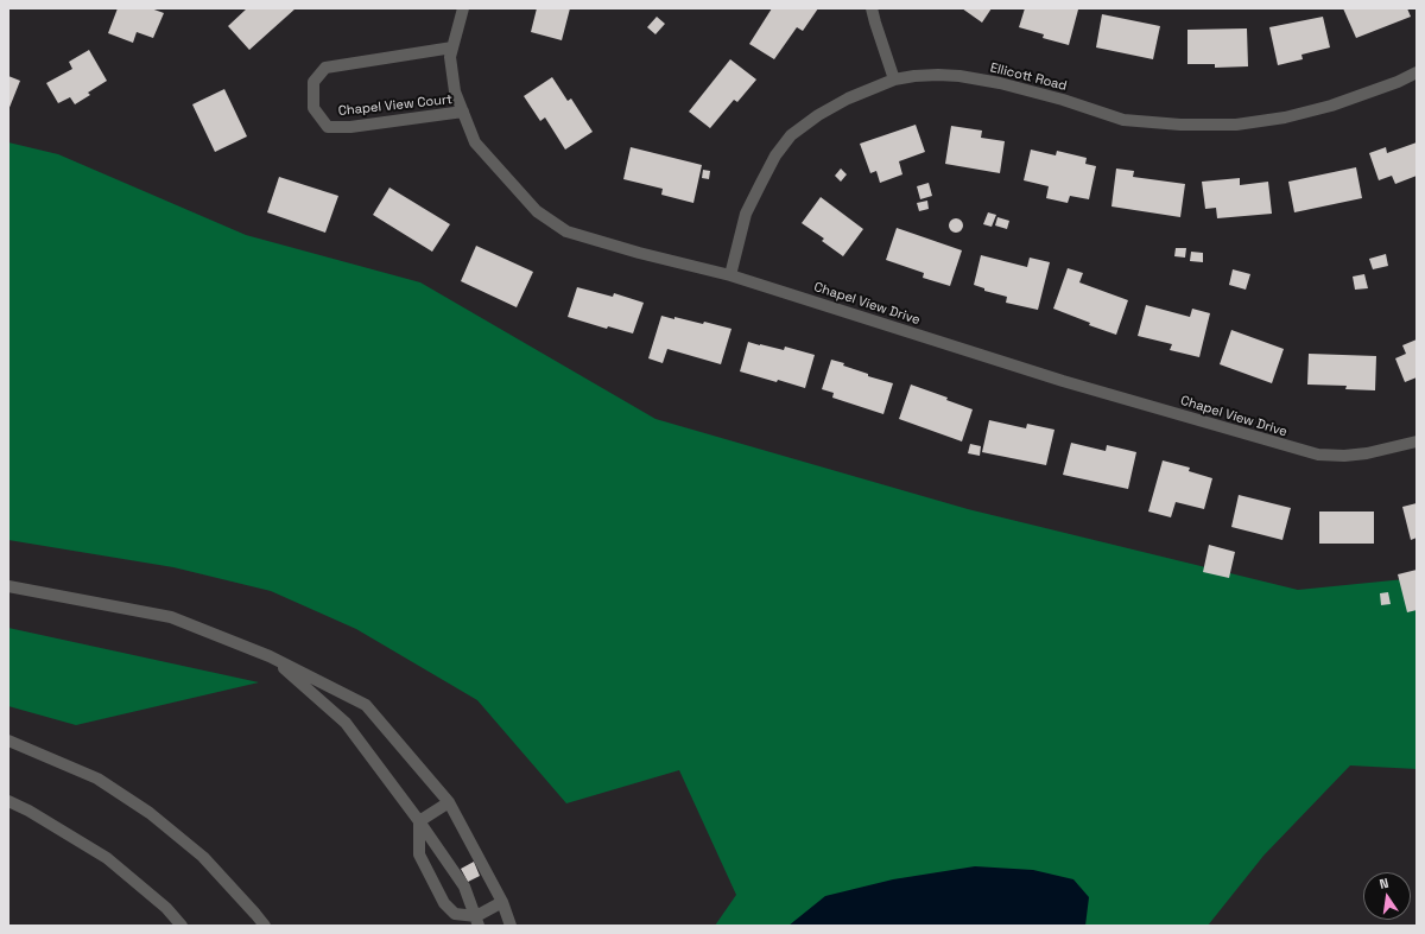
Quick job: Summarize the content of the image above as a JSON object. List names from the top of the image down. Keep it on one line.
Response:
{"streets":{"street":["Ellicott Road","Chapel View Court","Chapel View Drive"]},"crossings":[["Ellicott Road","Chapel View Drive"],["Chapel View Court","Chapel View Drive"]],"north":"top"}
